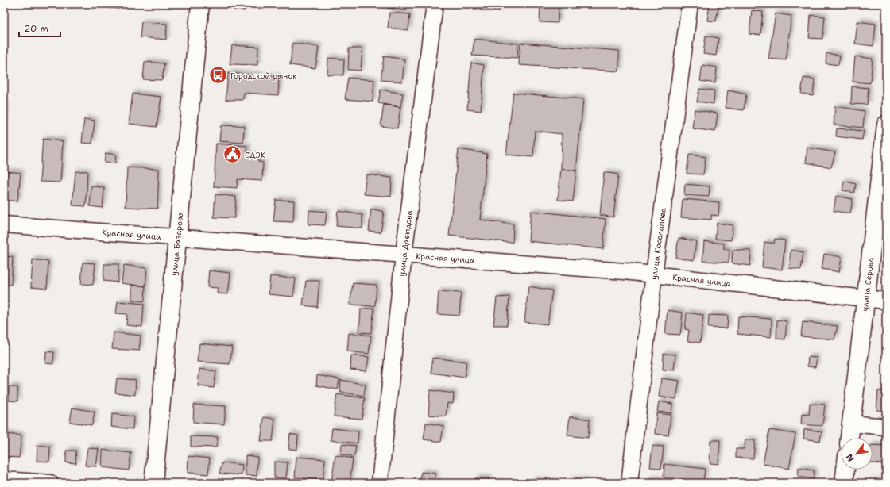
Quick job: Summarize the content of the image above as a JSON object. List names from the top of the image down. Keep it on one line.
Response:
{"streets":{"main road":["улица Базарова","улица Серова"],"street":["Красная улица","улица Давыдова","улица Косолапова"]},"crossings":[["Красная улица","улица Базарова"],["Красная улица","улица Давыдова"],["Красная улица","улица Косолапова"],["Красная улица","улица Серова"]],"places":{"bus stop":["Городской рынок"],"public building":["СДЭК"]},"scale_bar":"20 m","north":"bottom left"}
